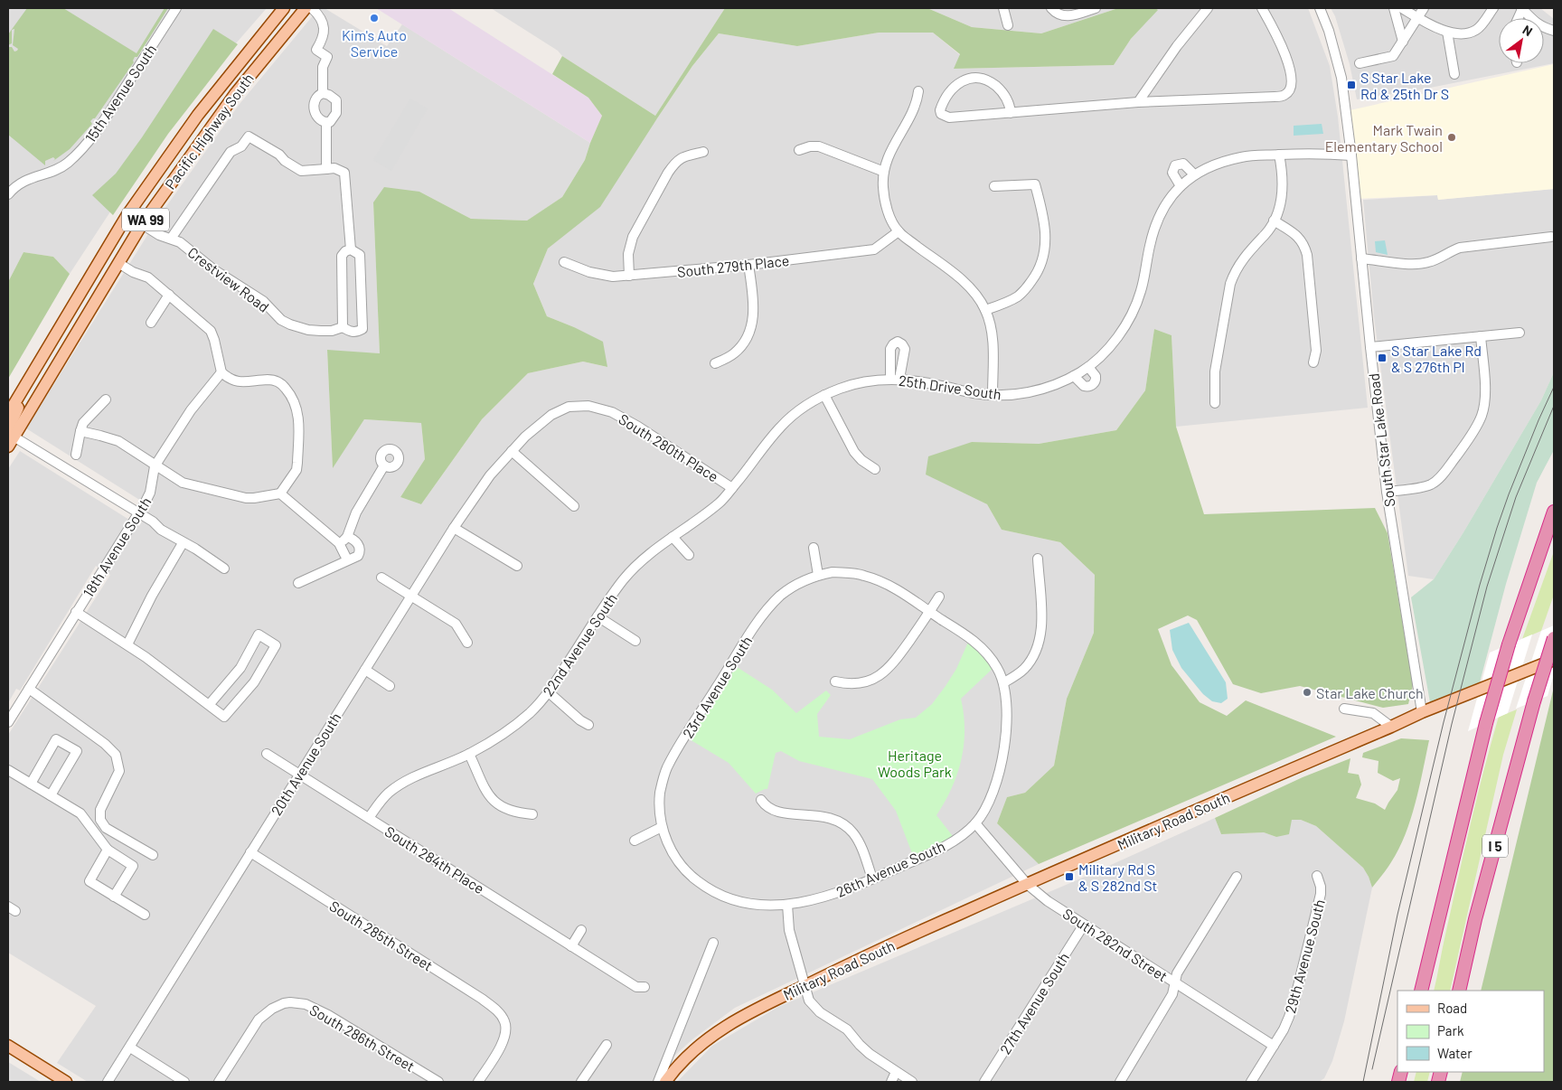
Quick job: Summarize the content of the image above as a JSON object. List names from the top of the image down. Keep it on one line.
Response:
{"streets":{"highway":["I 5"],"main road":["Pacific Highway South","WA 99","Military Road South"],"street":["15th Avenue South","South 279th Place","Crestview Road","25th Drive South","South Star Lake Road","South 280th Place","18th Avenue South","22nd Avenue South","23rd Avenue South","20th Avenue South","South 284th Place","26th Avenue South","South 285th Street","South 282nd Street","29th Avenue South","27th Avenue South","South 286th Street"]},"crossings":[["Pacific Highway South","Crestview Road"],["25th Drive South","South Star Lake Road"],["25th Drive South","22nd Avenue South"],["South Star Lake Road","Military Road South"],["South 280th Place","22nd Avenue South"],["South 280th Place","20th Avenue South"],["22nd Avenue South","South 284th Place"],["20th Avenue South","South 284th Place"],["20th Avenue South","South 285th Street"],["Military Road South","South 282nd Street"],["26th Avenue South","South 282nd Street"],["South 282nd Street","29th Avenue South"],["South 282nd Street","27th Avenue South"]],"parks":["Heritage Woods Park"],"places":{"other":["Kim's Auto Service","Mark Twain Elementary School","Star Lake Church"],"transit":["S Star Lake Rd & 25th Dr S","S Star Lake Rd & S 276th Pl","Military Rd S & S 282nd St"]},"legend":["Road","Park","Water"],"north":"top right"}
